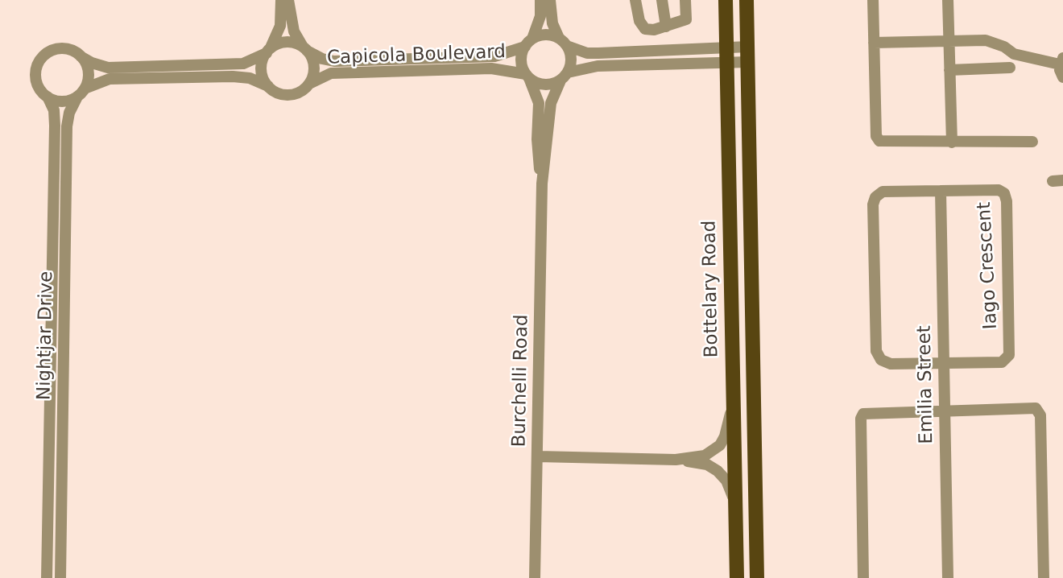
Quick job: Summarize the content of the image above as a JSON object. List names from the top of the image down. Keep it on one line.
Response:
{"streets":{"main road":["Bottelary Road"],"street":["Capicola Boulevard","Iago Crescent","Nightjar Drive","Burchelli Road","Emilia Street"]},"crossings":[["Capicola Boulevard","Burchelli Road"],["Iago Crescent","Emilia Street"]]}
